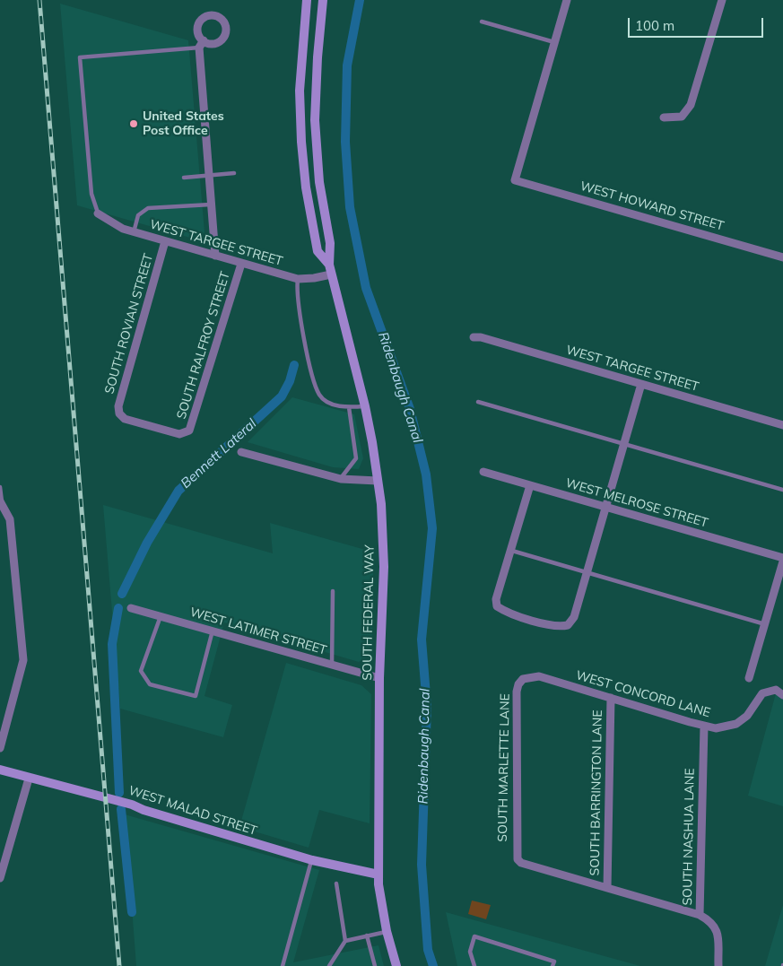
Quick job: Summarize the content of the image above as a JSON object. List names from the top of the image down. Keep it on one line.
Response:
{"streets":{"main road":["SOUTH FEDERAL WAY","WEST MALAD STREET"],"street":["WEST HOWARD STREET","WEST TARGEE STREET","SOUTH ROVIAN STREET","SOUTH RALFROY STREET","WEST MELROSE STREET","WEST LATIMER STREET","WEST CONCORD LANE","SOUTH MARLETTE LANE","SOUTH BARRINGTON LANE","SOUTH NASHUA LANE"]},"crossings":[["WEST TARGEE STREET","SOUTH ROVIAN STREET"],["WEST TARGEE STREET","SOUTH RALFROY STREET"],["WEST TARGEE STREET","SOUTH FEDERAL WAY"],["SOUTH ROVIAN STREET","SOUTH RALFROY STREET"],["SOUTH FEDERAL WAY","WEST LATIMER STREET"],["SOUTH FEDERAL WAY","WEST MALAD STREET"],["WEST CONCORD LANE","SOUTH MARLETTE LANE"],["WEST CONCORD LANE","SOUTH BARRINGTON LANE"],["WEST CONCORD LANE","SOUTH NASHUA LANE"],["SOUTH MARLETTE LANE","SOUTH BARRINGTON LANE"]],"water":["Ridenbaugh Canal","Bennett Lateral"],"places":["United States Post Office"],"scale_bar":"100 m"}
